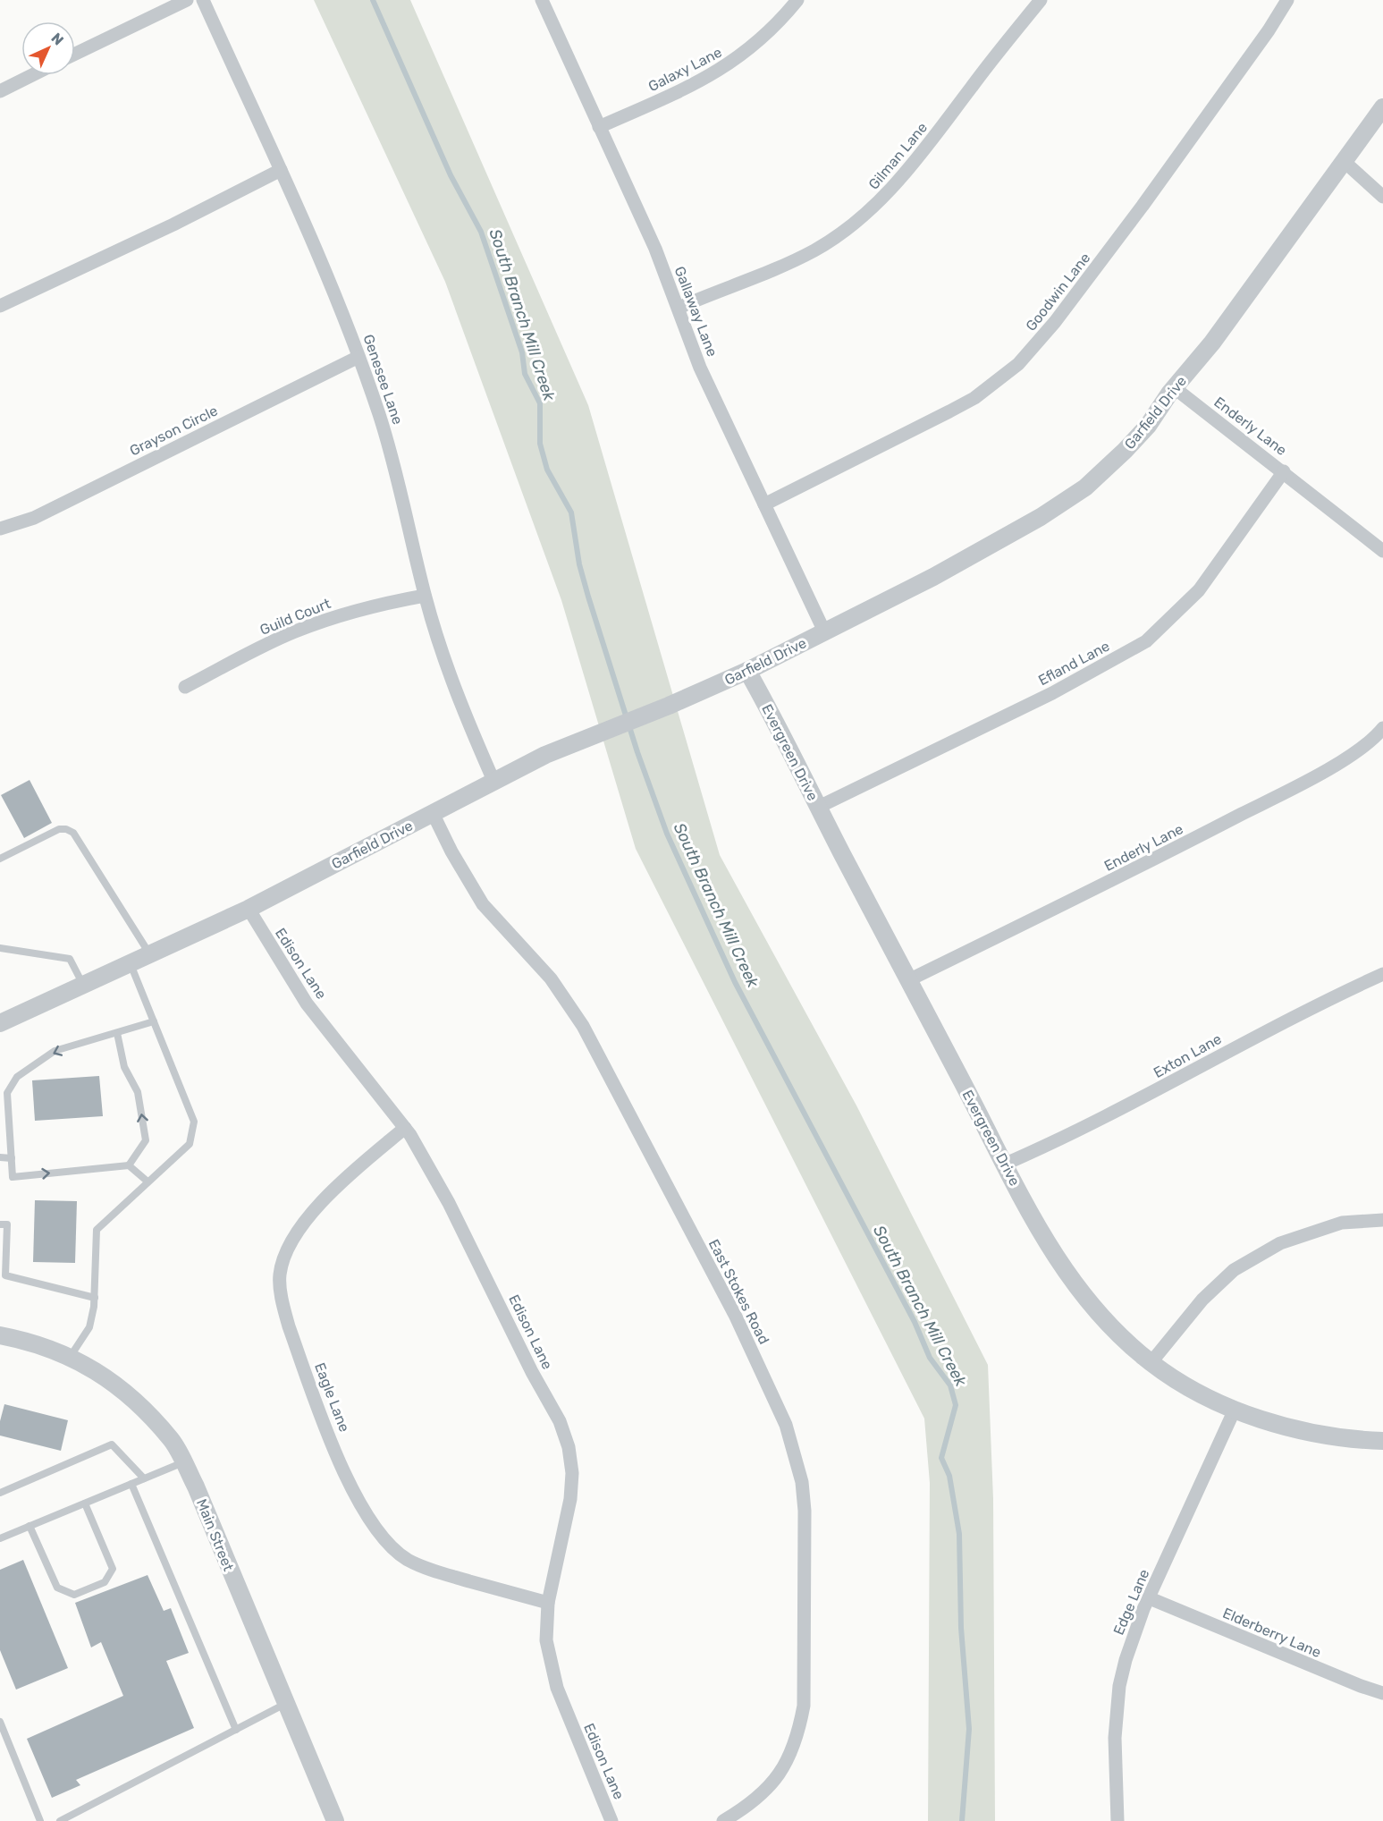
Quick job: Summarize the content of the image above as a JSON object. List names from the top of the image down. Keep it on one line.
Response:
{"streets":{"street":["Galaxy Lane","Gilman Lane","Goodwin Lane","Gallaway Lane","Genesee Lane","Garfield Drive","Enderly Lane","Grayson Circle","Guild Court","Efland Lane","Evergreen Drive","Edison Lane","Exton Lane","East Stokes Road","Eagle Lane","Main Street","Edge Lane","Elderberry Lane"]},"crossings":[["Galaxy Lane","Gallaway Lane"],["Gilman Lane","Gallaway Lane"],["Goodwin Lane","Gallaway Lane"],["Gallaway Lane","Garfield Drive"],["Genesee Lane","Garfield Drive"],["Genesee Lane","Grayson Circle"],["Genesee Lane","Guild Court"],["Garfield Drive","Enderly Lane"],["Garfield Drive","Evergreen Drive"],["Garfield Drive","Edison Lane"],["Garfield Drive","East Stokes Road"],["Enderly Lane","Efland Lane"],["Enderly Lane","Evergreen Drive"],["Efland Lane","Evergreen Drive"],["Evergreen Drive","Exton Lane"],["Evergreen Drive","Edge Lane"],["Edison Lane","Eagle Lane"],["Edge Lane","Elderberry Lane"]],"water":["South Branch Mill Creek"],"north":"top right"}
